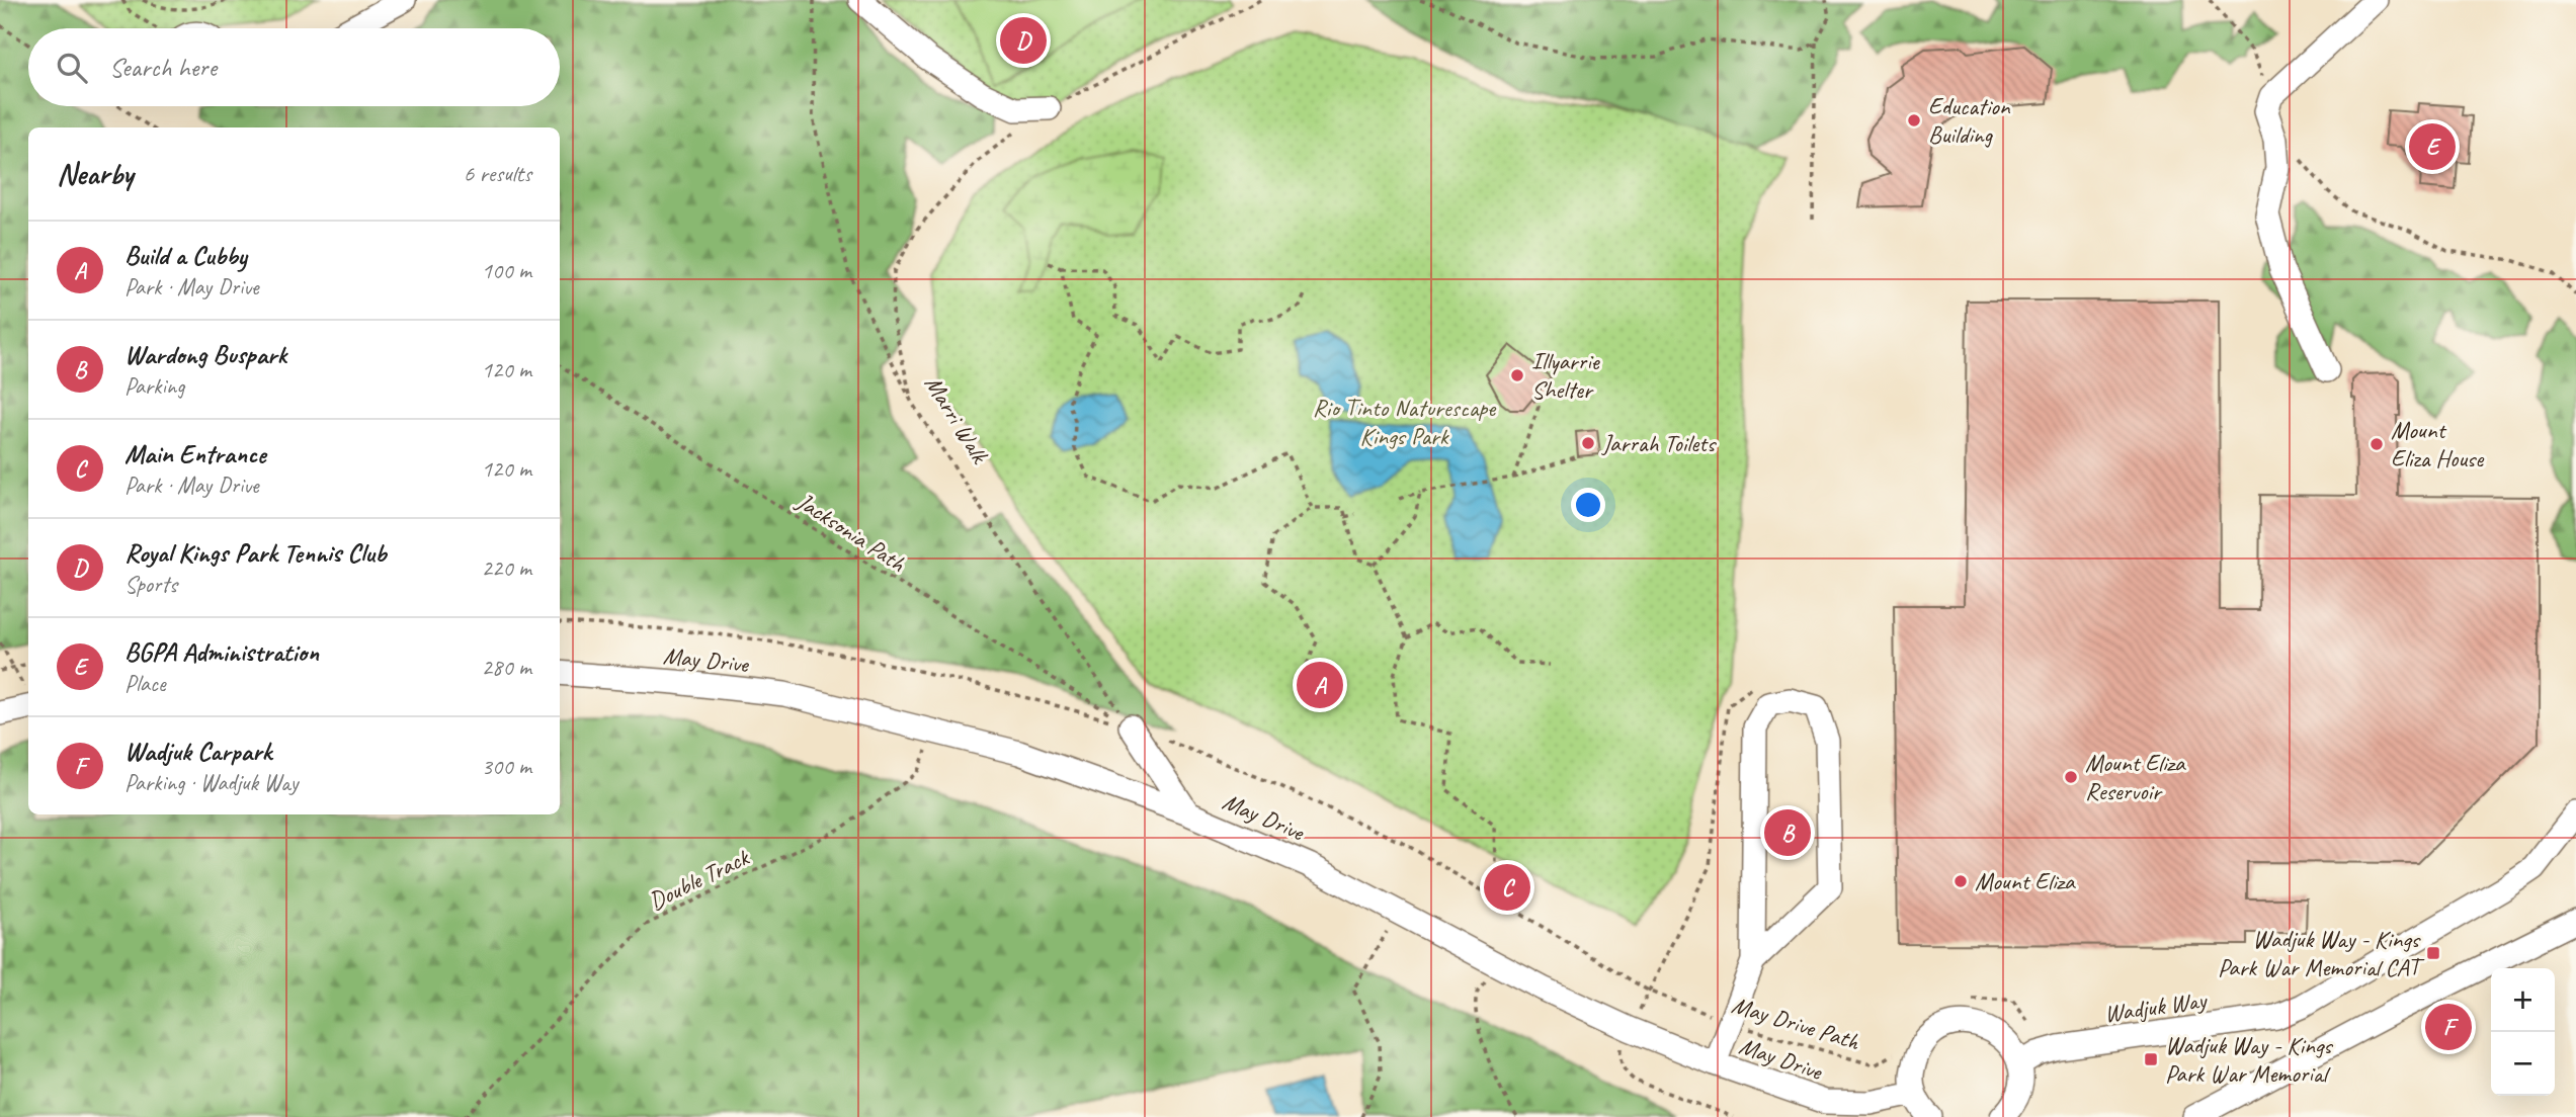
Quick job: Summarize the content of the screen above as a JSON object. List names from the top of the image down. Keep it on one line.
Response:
{"streets":{"street":["May Drive","Wadjuk Way"],"path":["Marri Walk","Jacksonia Path","Double Track","May Drive Path"]},"crossings":[["Marri Walk","Jacksonia Path"],["May Drive","Double Track"]],"parks":["Rio Tinto Naturescape Kings Park"],"places":{"other":["Education Building","Illyarrie Shelter","Jarrah Toilets","Mount Eliza House","Mount Eliza Reservoir","Mount Eliza"],"transit":["Wadjuk Way - Kings Park War Memorial CAT","Wadjuk Way - Kings Park War Memorial"]},"page":{"pins":["D","E","A","B","C","F"],"search":"Search here","heading":["Nearby","6 results"],"list":[{"mark":"A","name":"Build a Cubby","note":"Park · May Drive","value":"100 m"},{"mark":"B","name":"Wardong Buspark","note":"Parking","value":"120 m"},{"mark":"C","name":"Main Entrance","note":"Park · May Drive","value":"120 m"},{"mark":"D","name":"Royal Kings Park Tennis Club","note":"Sports","value":"220 m"},{"mark":"E","name":"BGPA Administration","note":"Place","value":"280 m"},{"mark":"F","name":"Wadjuk Carpark","note":"Parking · Wadjuk Way","value":"300 m"}],"map_buttons":["+","−"]}}
